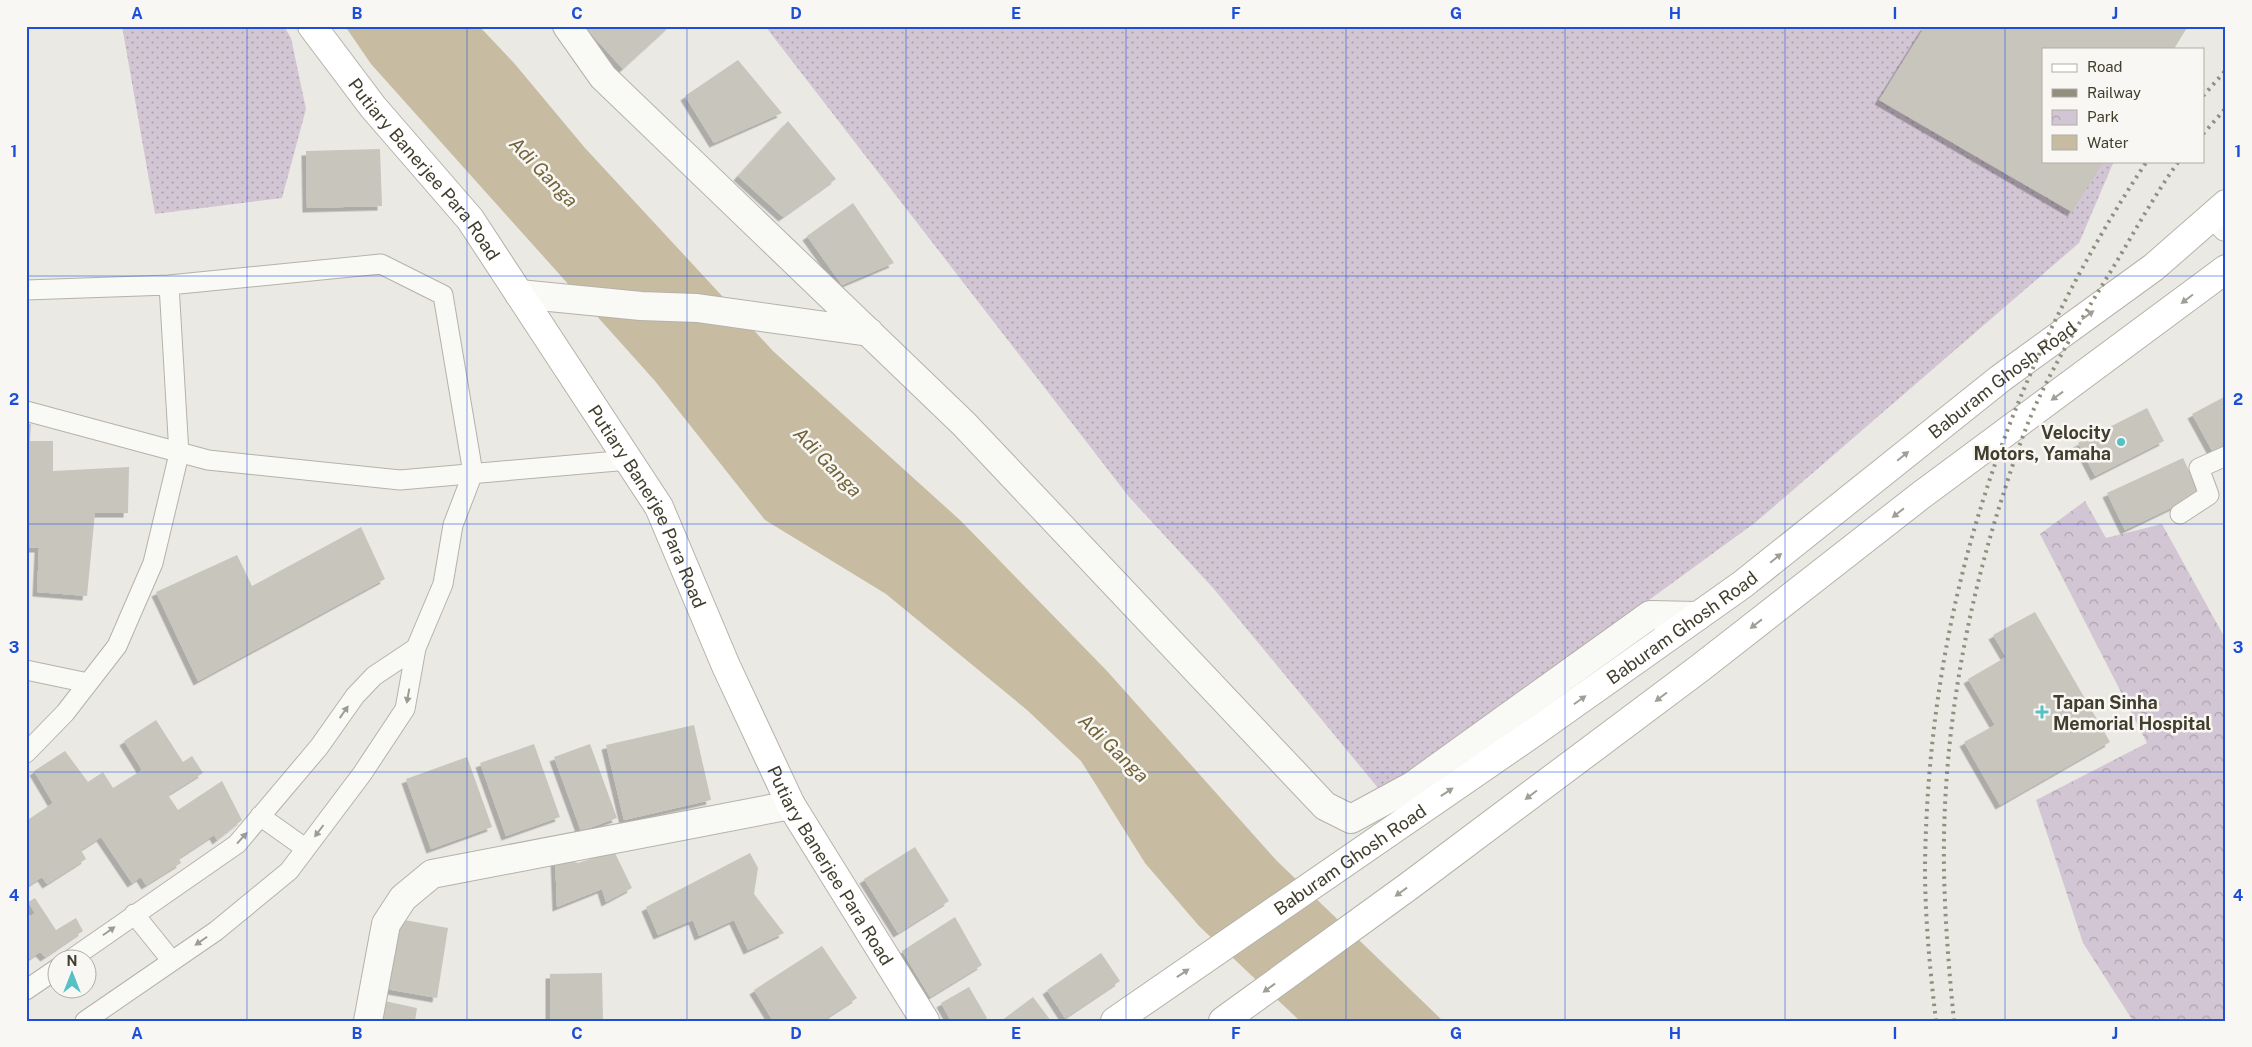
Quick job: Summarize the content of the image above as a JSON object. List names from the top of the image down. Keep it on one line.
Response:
{"streets":{"main road":["Putiary Banerjee Para Road","Baburam Ghosh Road"]},"water":["Adi Ganga"],"places":{"other":["Velocity Motors, Yamaha"],"health":["Tapan Sinha Memorial Hospital"]},"legend":["Road","Railway","Park","Water"],"north":"top","grid":{"columns":["A","B","C","D","E","F","G","H","I","J"],"rows":["1","2","3","4"]}}
